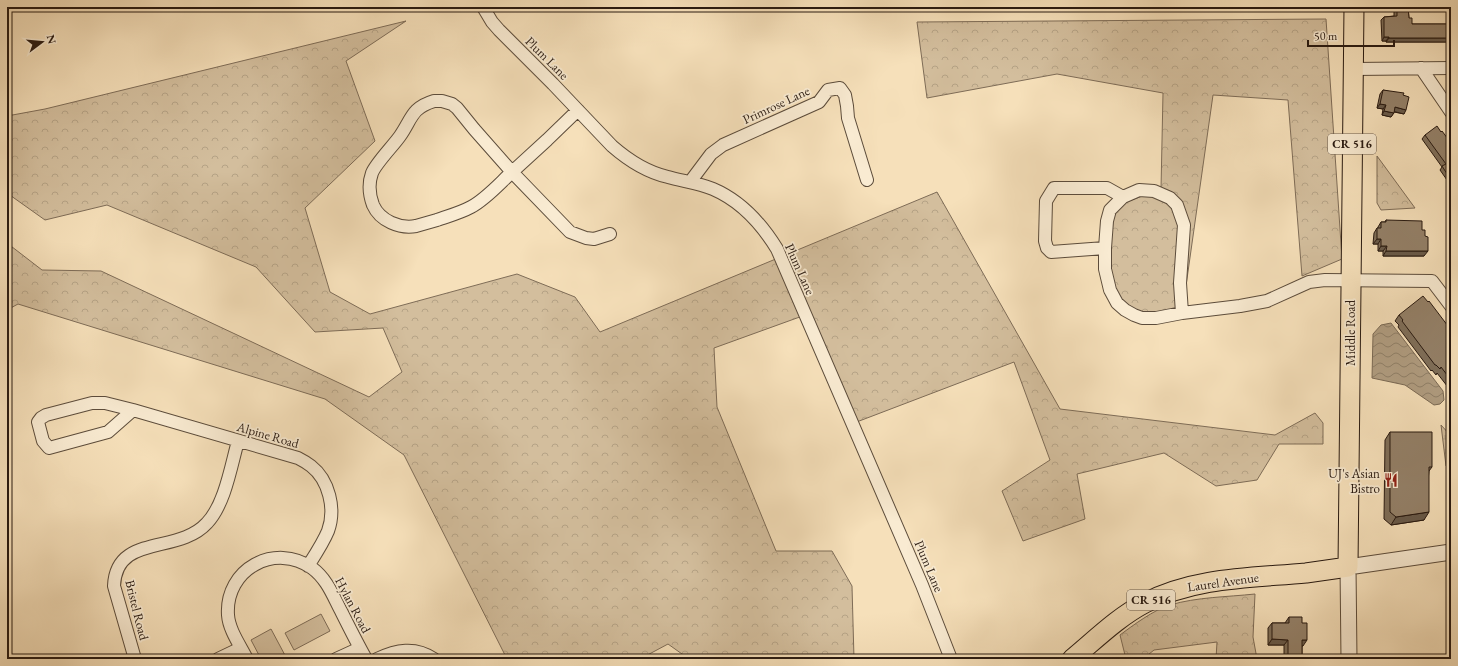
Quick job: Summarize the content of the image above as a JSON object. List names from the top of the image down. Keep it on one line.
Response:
{"streets":{"main road":["CR 516","Middle Road","Laurel Avenue"],"street":["Plum Lane","Primrose Lane","Alpine Road","Hylan Road","Bristel Road"]},"crossings":[["Plum Lane","Primrose Lane"],["Middle Road","Laurel Avenue"],["Alpine Road","Hylan Road"],["Alpine Road","Bristel Road"]],"places":{"restaurant":["UJ's Asian Bistro"]},"scale_bar":"50 m","north":"right"}
